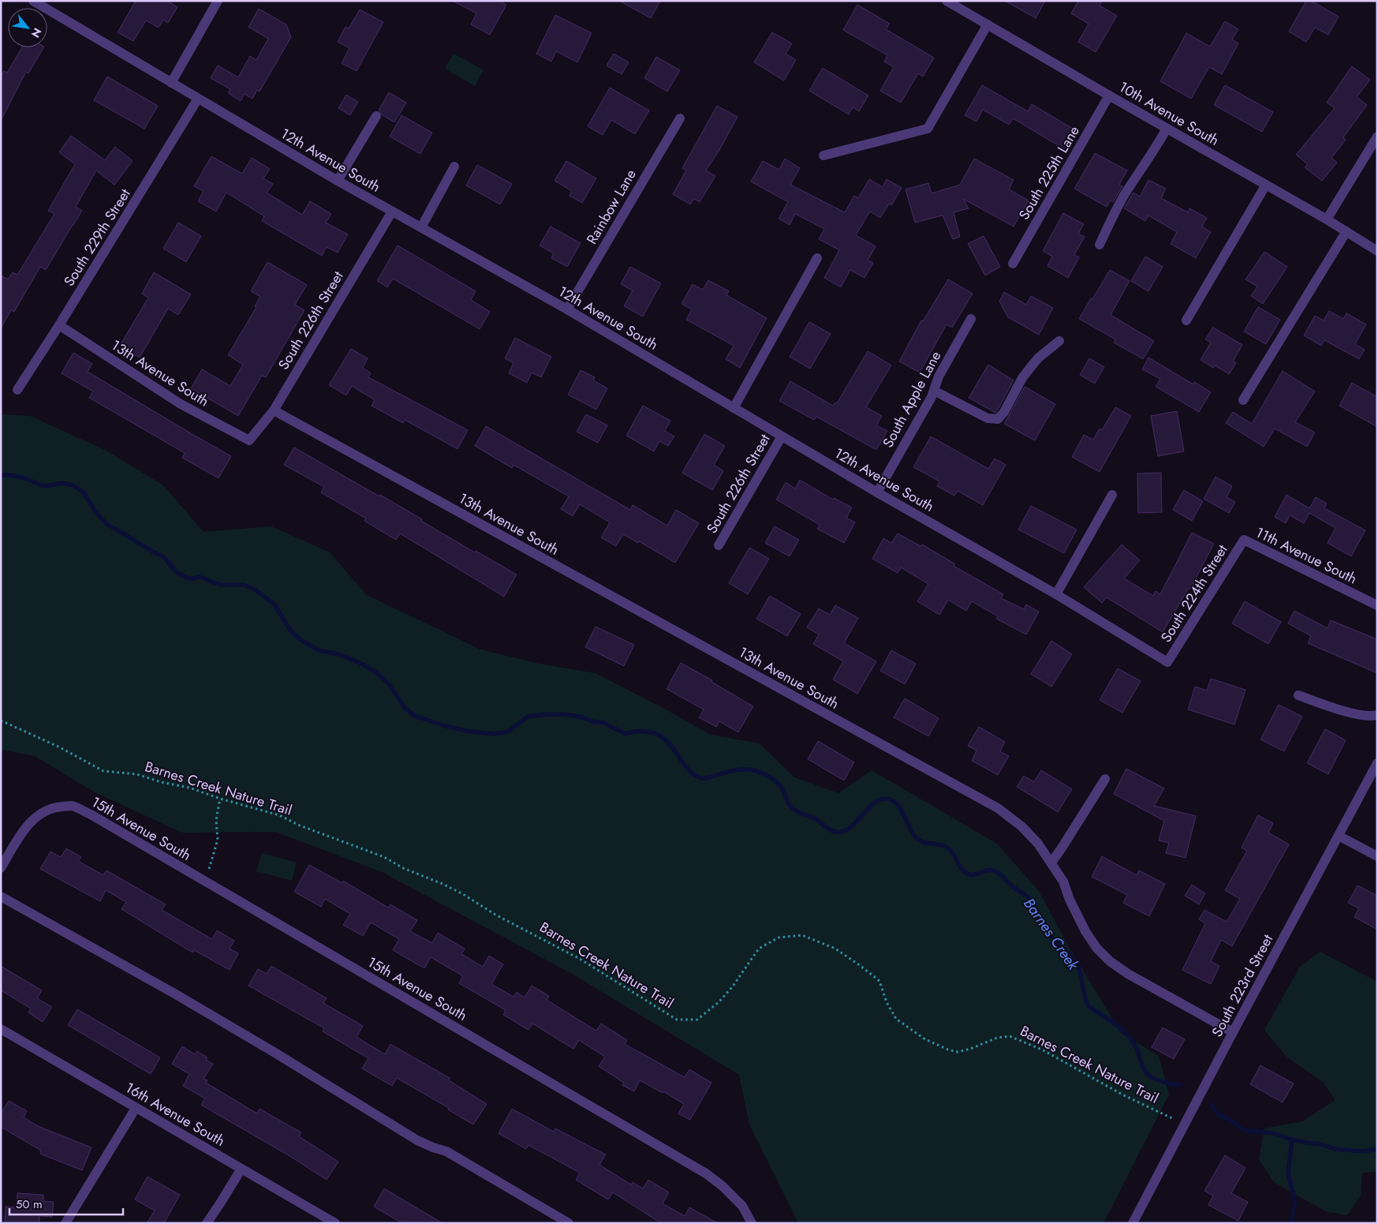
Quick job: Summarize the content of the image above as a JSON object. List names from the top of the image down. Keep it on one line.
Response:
{"streets":{"street":["10th Avenue South","12th Avenue South","South 225th Lane","Rainbow Lane","South 229th Street","South 226th Street","13th Avenue South","South Apple Lane","11th Avenue South","South 224th Street","15th Avenue South","South 223rd Street","16th Avenue South"],"path":["Barnes Creek Nature Trail"]},"crossings":[["10th Avenue South","South 225th Lane"],["12th Avenue South","Rainbow Lane"],["12th Avenue South","South 229th Street"],["12th Avenue South","South 226th Street"],["12th Avenue South","South Apple Lane"],["12th Avenue South","South 224th Street"],["South 229th Street","13th Avenue South"],["South 226th Street","13th Avenue South"],["13th Avenue South","South 223rd Street"],["11th Avenue South","South 224th Street"],["Barnes Creek Nature Trail","South 223rd Street"]],"water":["Barnes Creek"],"scale_bar":"50 m","north":"bottom right"}
